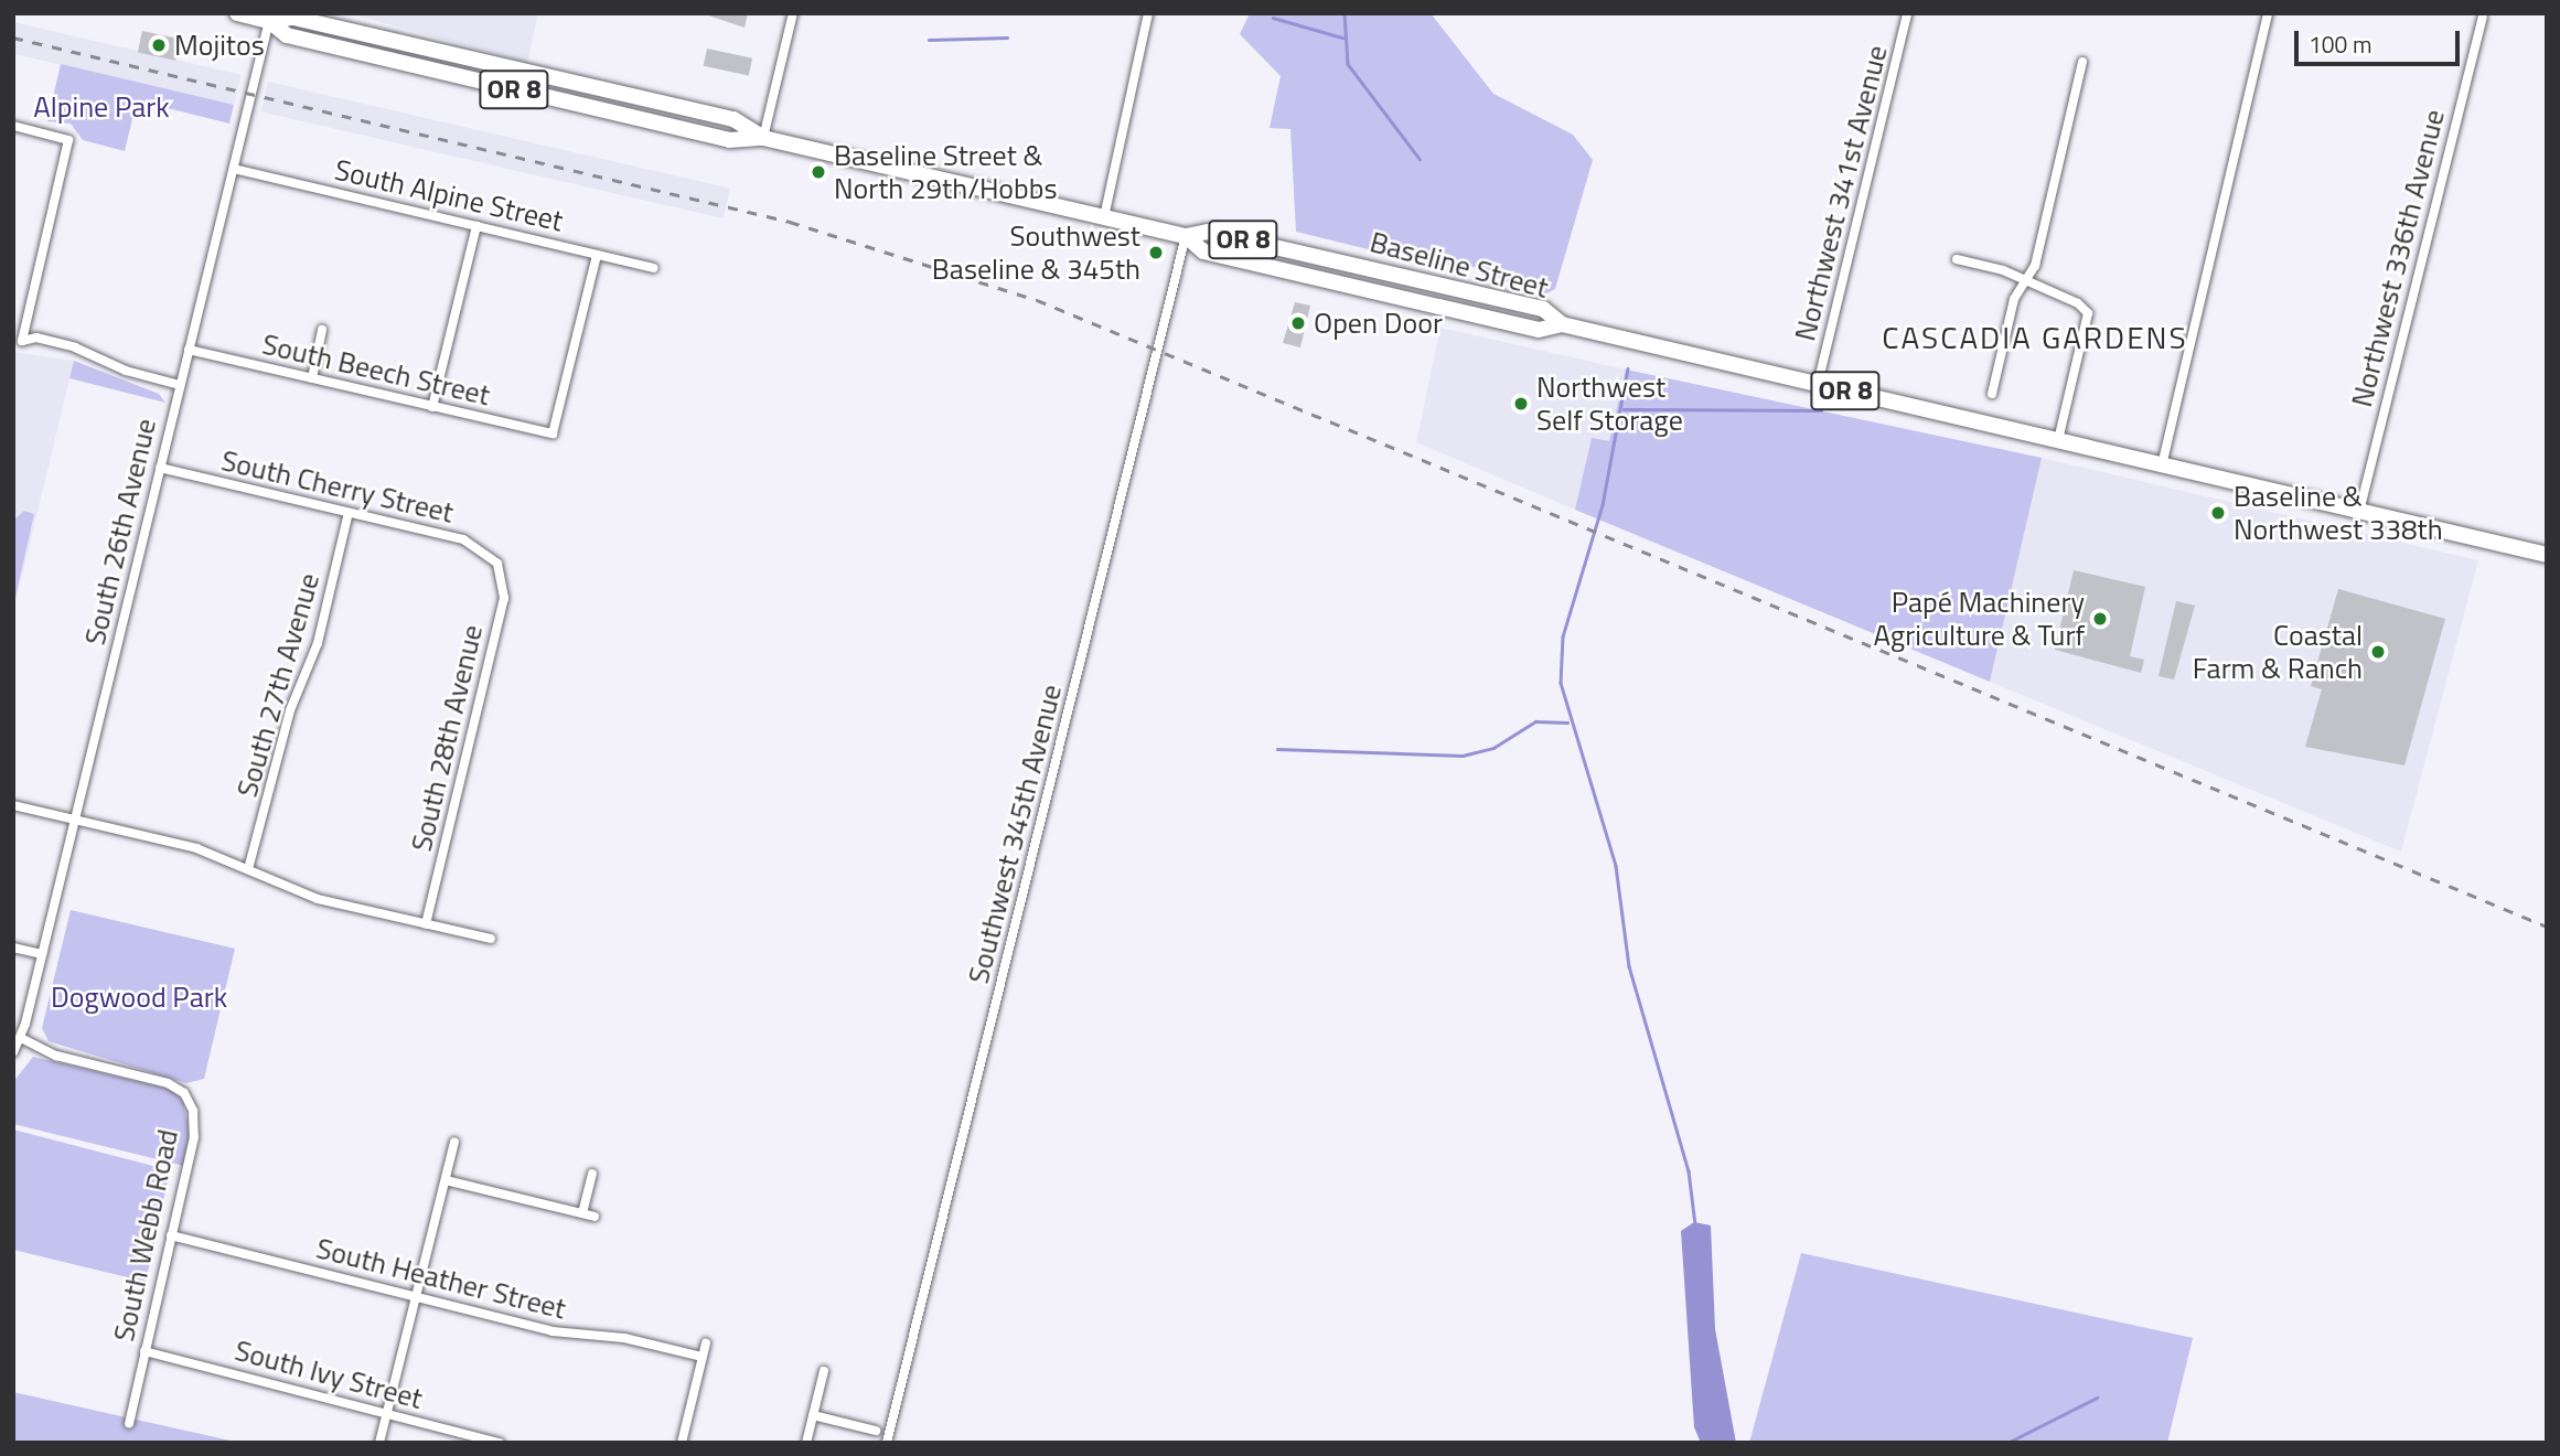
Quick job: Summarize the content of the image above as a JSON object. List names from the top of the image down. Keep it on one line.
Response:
{"streets":{"highway":["OR 8","Baseline Street"],"street":["Northwest 341st Avenue","South Alpine Street","Northwest 336th Avenue","South Beech Street","South Cherry Street","South 26th Avenue","South 27th Avenue","South 28th Avenue","Southwest 345th Avenue","South Webb Road","South Heather Street","South Ivy Street"]},"crossings":[["OR 8","Northwest 341st Avenue"],["OR 8","Northwest 336th Avenue"],["OR 8","Baseline Street"],["Northwest 341st Avenue","Baseline Street"],["South Alpine Street","South Beech Street"],["South Alpine Street","South 26th Avenue"],["Baseline Street","South 26th Avenue"],["Baseline Street","Southwest 345th Avenue"],["South Beech Street","South 26th Avenue"],["South Cherry Street","South 26th Avenue"],["South Cherry Street","South 27th Avenue"],["South Cherry Street","South 28th Avenue"],["South 26th Avenue","South Webb Road"],["South Webb Road","South Heather Street"],["South Webb Road","South Ivy Street"]],"districts":["CASCADIA GARDENS"],"parks":["Alpine Park","Dogwood Park"],"places":["Mojitos","Baseline Street & North 29th/Hobbs","Southwest Baseline & 345th","Open Door","Northwest Self Storage","Baseline & Northwest 338th","Papé Machinery Agriculture & Turf","Coastal Farm & Ranch"],"scale_bar":"100 m"}
